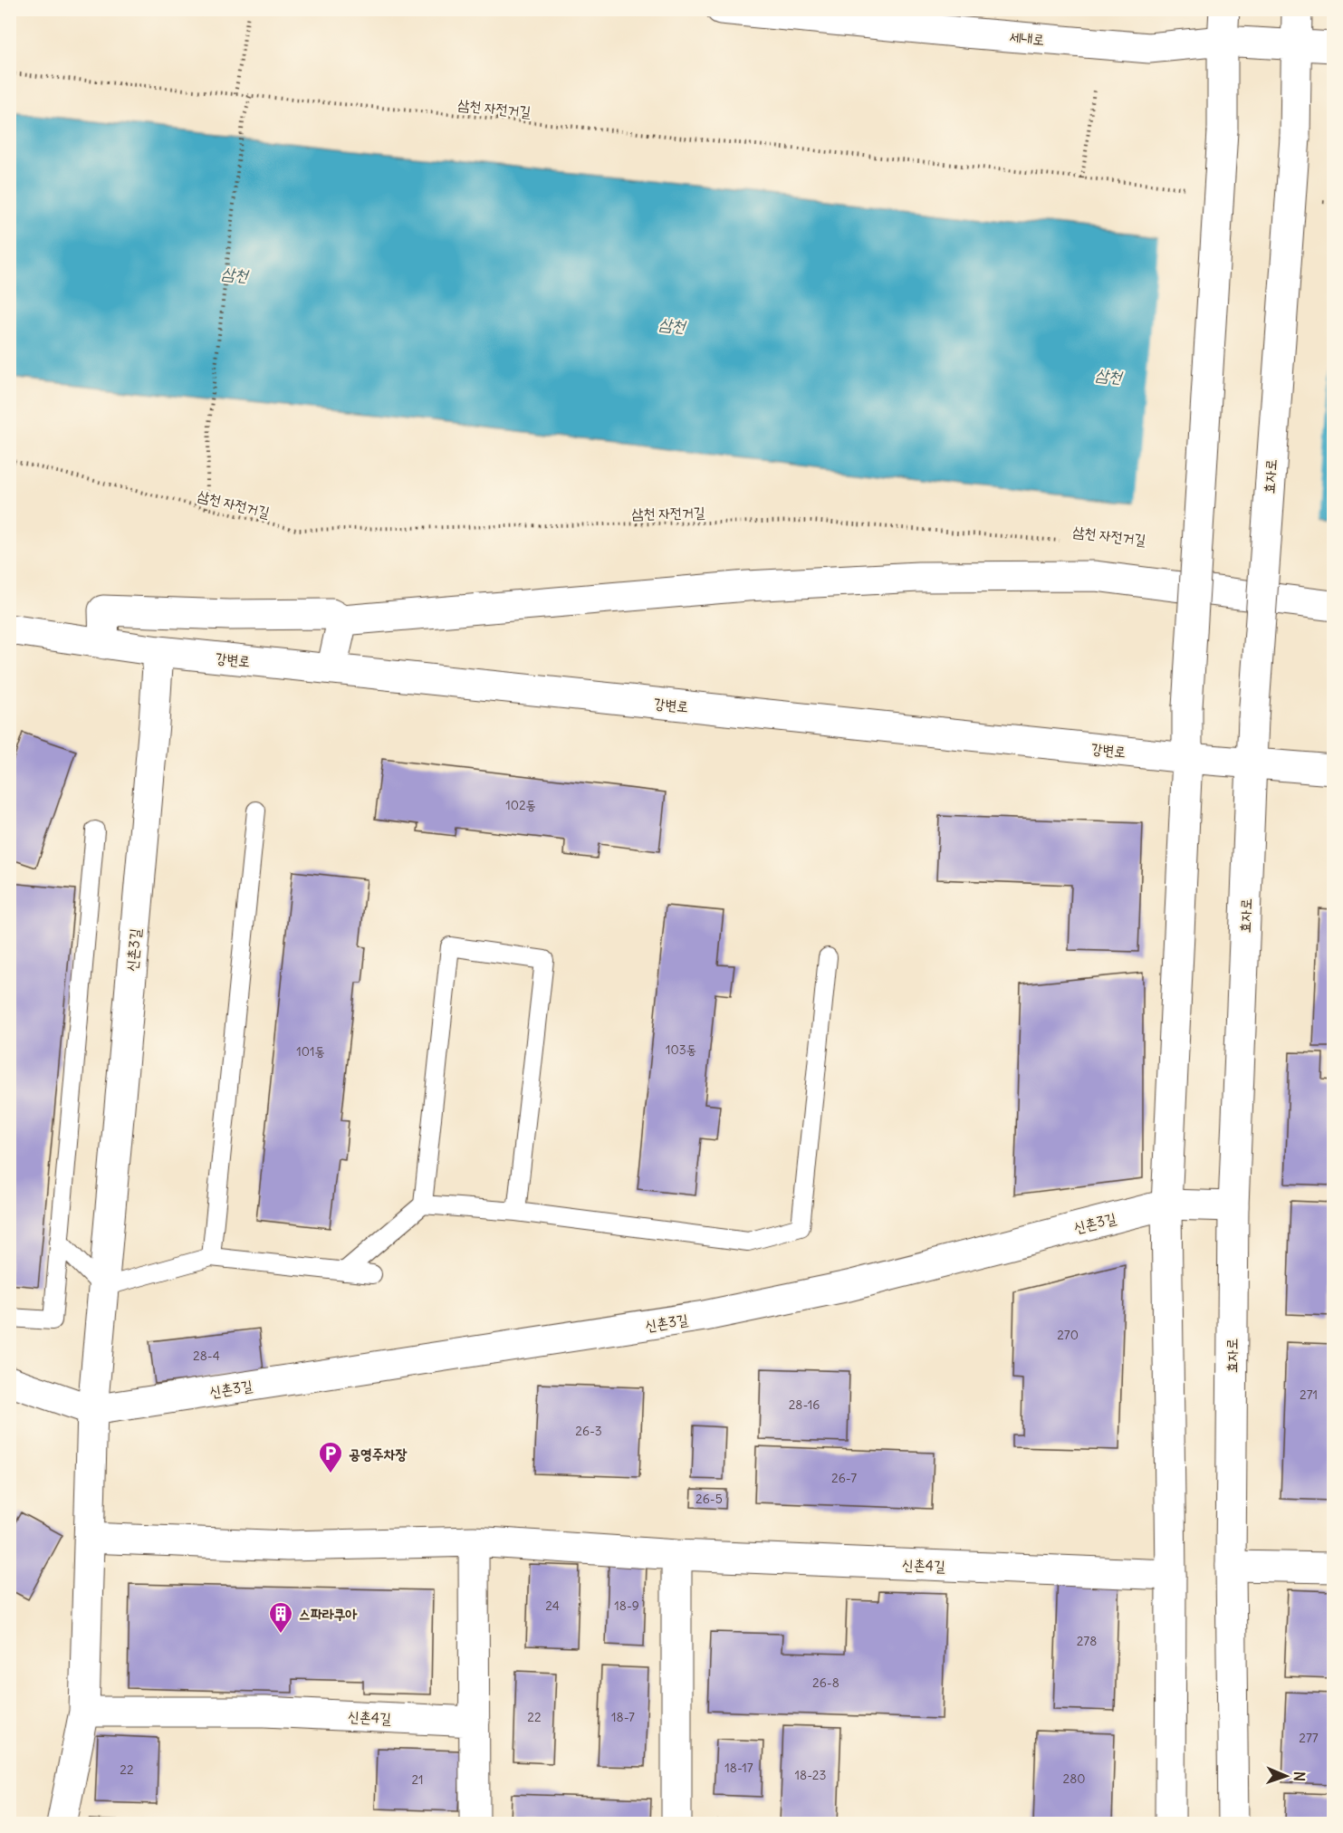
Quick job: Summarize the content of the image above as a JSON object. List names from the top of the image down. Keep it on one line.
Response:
{"streets":{"street":["세내로","효자로","강변로","신촌3길","신촌4길"],"path":["삼천 자전거길"]},"crossings":[["세내로","효자로"],["효자로","강변로"],["효자로","신촌3길"],["강변로","신촌3길"],["신촌3길","신촌4길"]],"water":["삼천"],"places":{"parking":["공영주차장"],"building":["스파라쿠아"]},"house_numbers":["102동","103동","101동","270","28-4","271","28-16","26-3","26-7","26-5","24","18-9","278","26-8","22","18-7","277","18-17","22","18-23","280","21"],"north":"right"}
